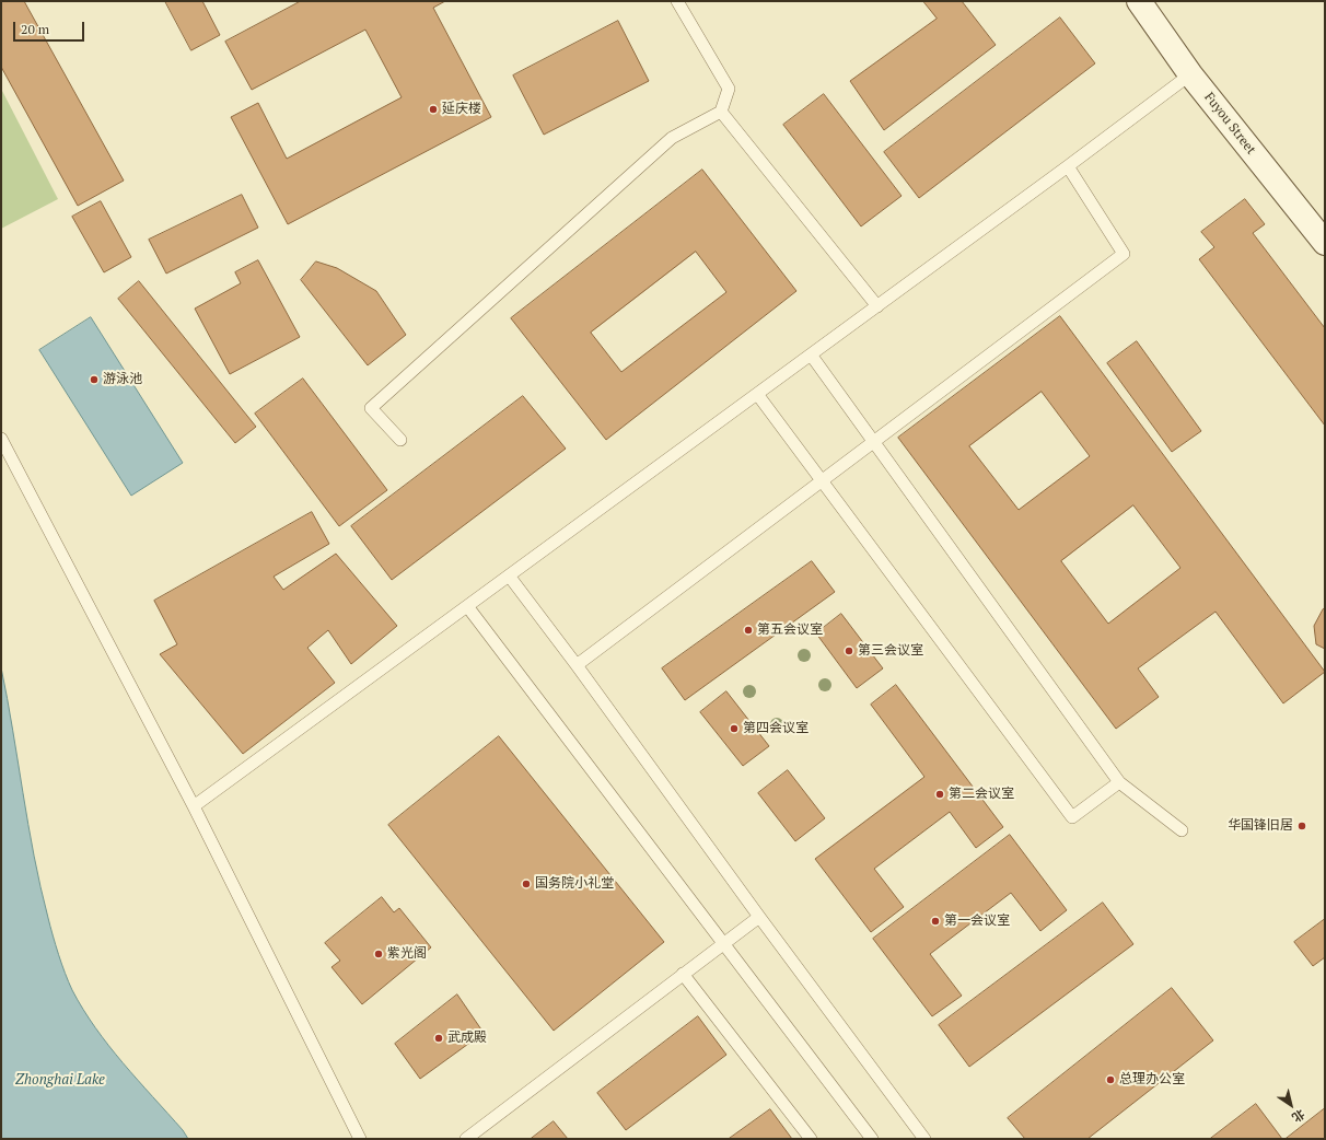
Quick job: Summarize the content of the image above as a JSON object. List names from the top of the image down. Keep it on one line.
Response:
{"streets":{"main road":["Fuyou Street"]},"water":["Zhonghai Lake"],"places":["延庆楼","游泳池","第五会议室","第三会议室","第四会议室","第二会议室","华国锋旧居","国务院小礼堂","第一会议室","紫光阁","武成殿","总理办公室"],"scale_bar":"20 m","north":"bottom right"}
